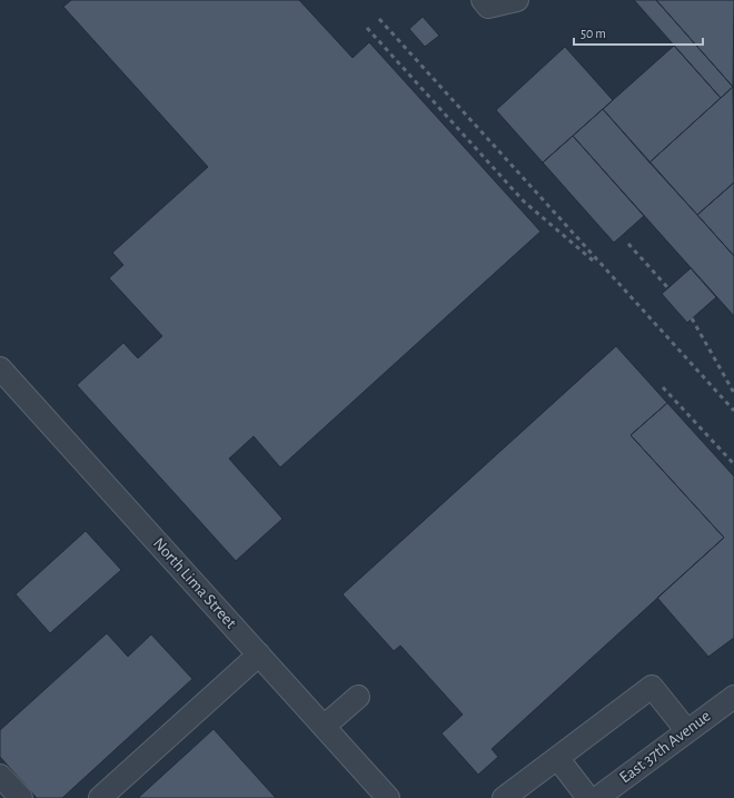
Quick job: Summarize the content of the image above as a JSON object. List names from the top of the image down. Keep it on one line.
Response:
{"streets":{"street":["North Lima Street","East 37th Avenue"]},"scale_bar":"50 m"}
